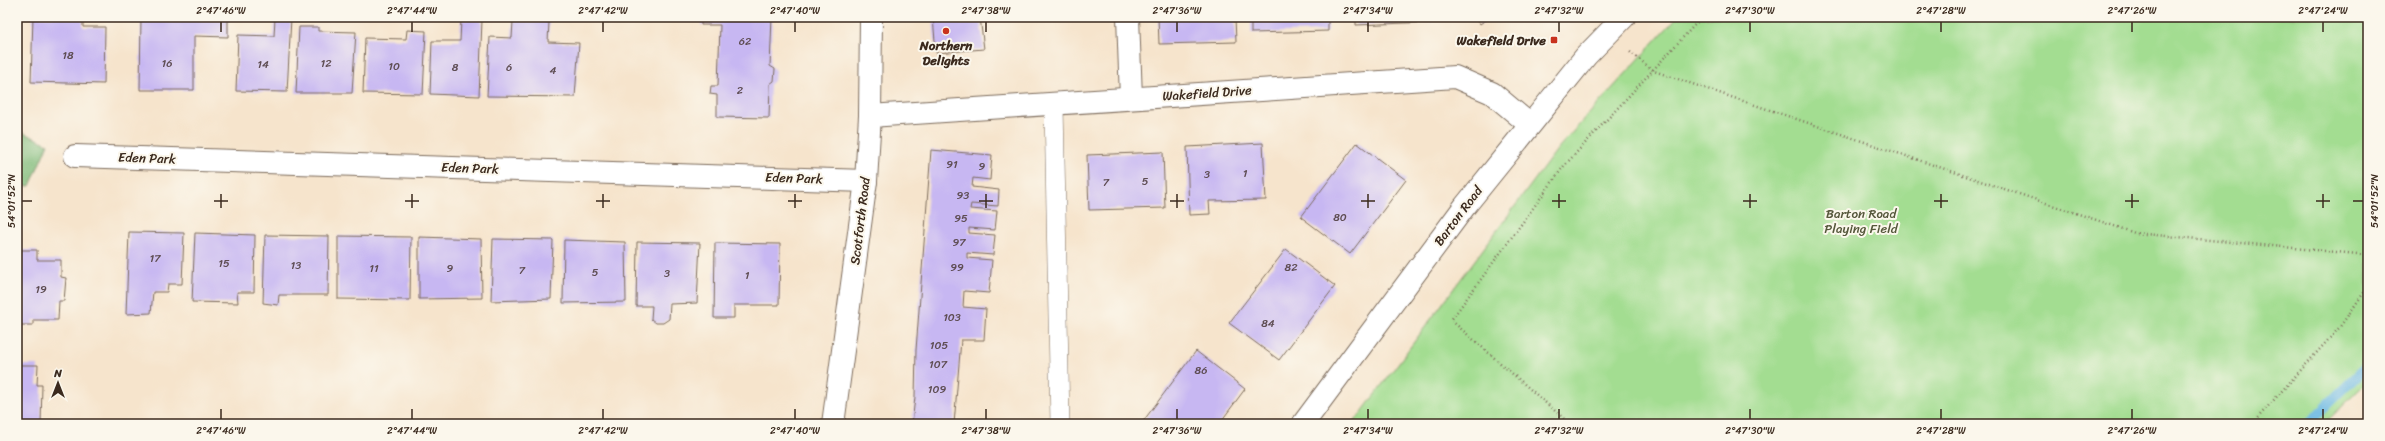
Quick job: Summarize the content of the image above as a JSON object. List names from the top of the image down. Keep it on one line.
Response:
{"streets":{"street":["Wakefield Drive","Eden Park","Barton Road","Scotforth Road"]},"crossings":[["Wakefield Drive","Barton Road"],["Wakefield Drive","Scotforth Road"],["Eden Park","Scotforth Road"]],"parks":["Barton Road Playing Field"],"places":{"other":["Northern Delights"],"transit":["Wakefield Drive"]},"house_numbers":["62","18","16","12","14","10","8","6","4","2","91","9","1","3","5","7","93","80","95","97","17","15","13","99","82","11","9","7","5","3","1","19","103","84","105","107","86","109"],"north":"top","coordinates":["2°47'46\"W","2°47'44\"W","2°47'42\"W","2°47'40\"W","2°47'38\"W","2°47'36\"W","2°47'34\"W","2°47'32\"W","2°47'30\"W","2°47'28\"W","2°47'26\"W","2°47'24\"W","54°01'52\"N"]}
